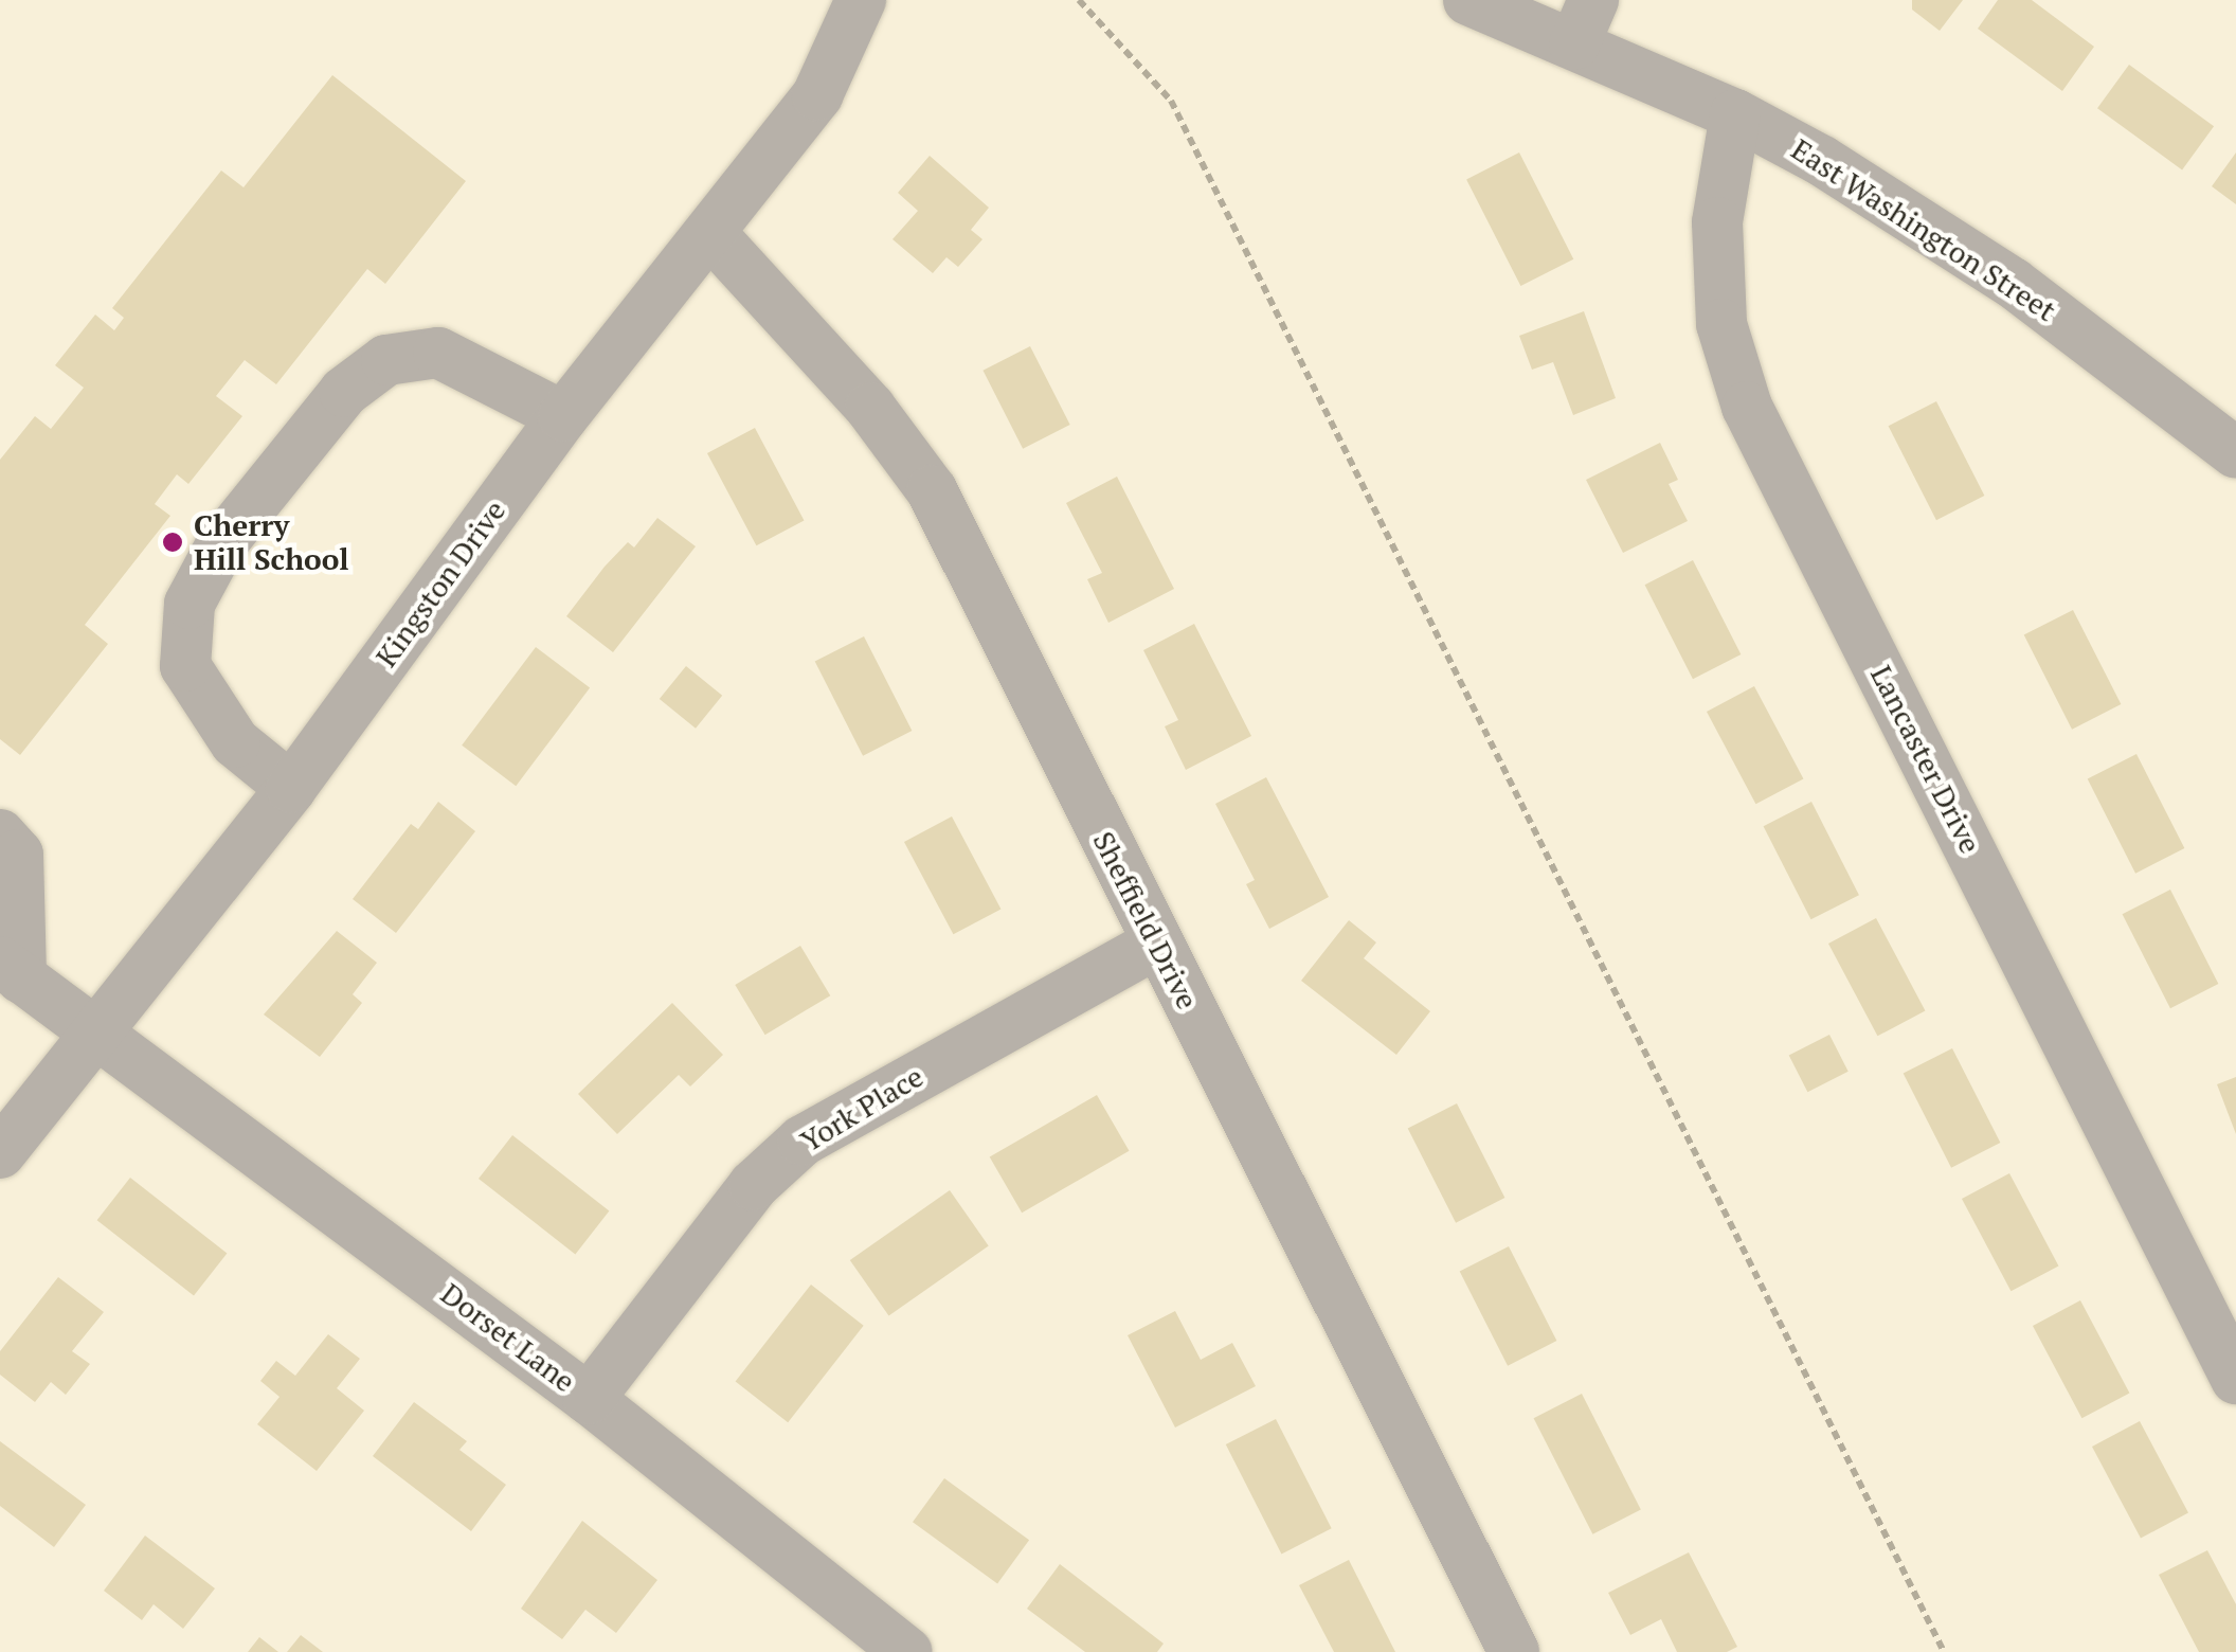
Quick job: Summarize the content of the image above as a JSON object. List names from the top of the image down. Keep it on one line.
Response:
{"streets":{"street":["East Washington Street","Kingston Drive","Lancaster Drive","Sheffield Drive","York Place","Dorset Lane"]},"crossings":[["East Washington Street","Lancaster Drive"],["Kingston Drive","Sheffield Drive"],["Kingston Drive","Dorset Lane"],["Sheffield Drive","York Place"],["York Place","Dorset Lane"]],"places":["Cherry Hill School"]}
